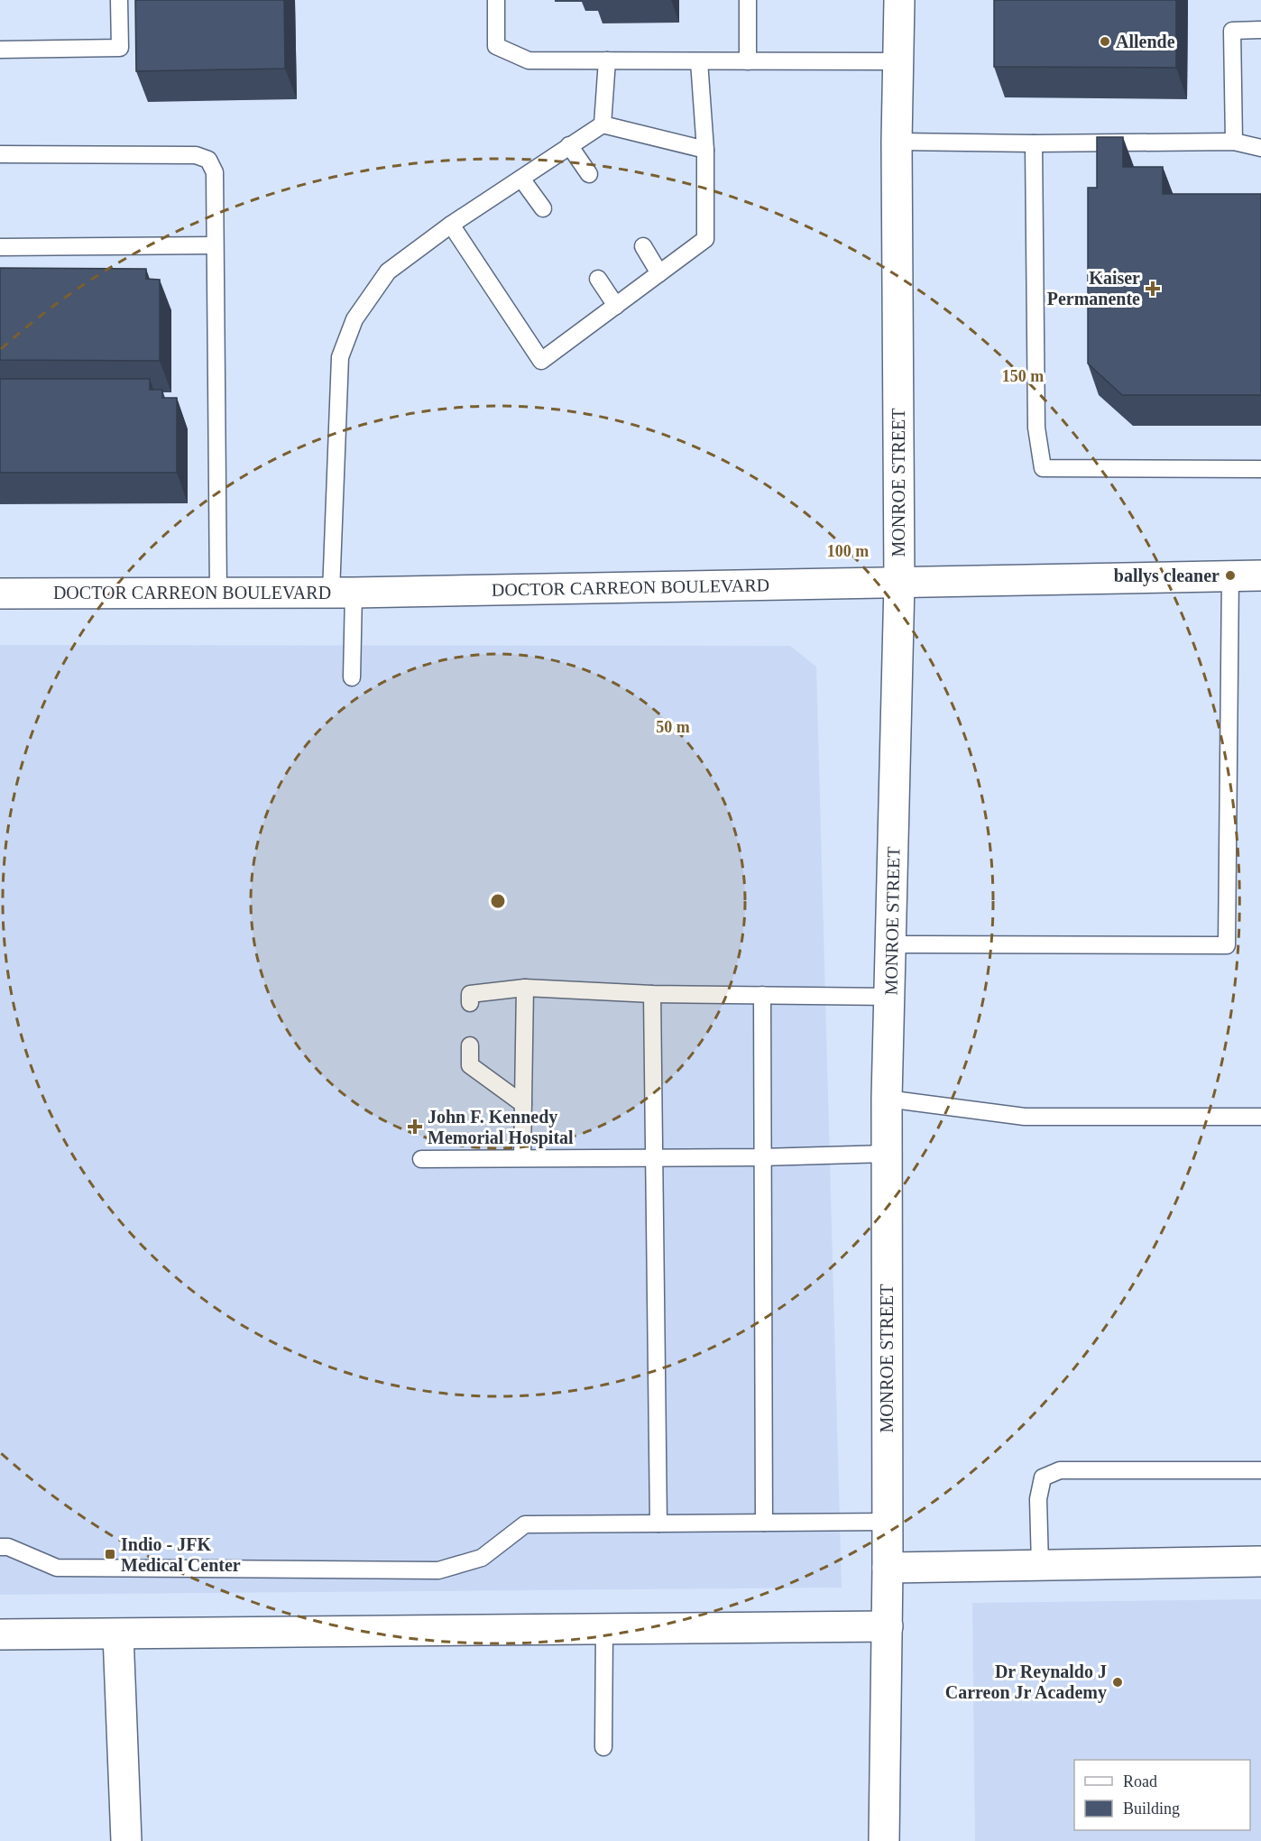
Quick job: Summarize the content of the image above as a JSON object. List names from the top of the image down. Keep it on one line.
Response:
{"streets":{"main road":["MONROE STREET","DOCTOR CARREON BOULEVARD"]},"crossings":[["MONROE STREET","DOCTOR CARREON BOULEVARD"]],"places":{"other":["Allende","ballys cleaner","Dr Reynaldo J Carreon Jr Academy"],"health":["Kaiser Permanente","John F. Kennedy Memorial Hospital"],"transit":["Indio - JFK Medical Center"]},"legend":["Road","Building"],"rings":["150 m","100 m","50 m"]}
